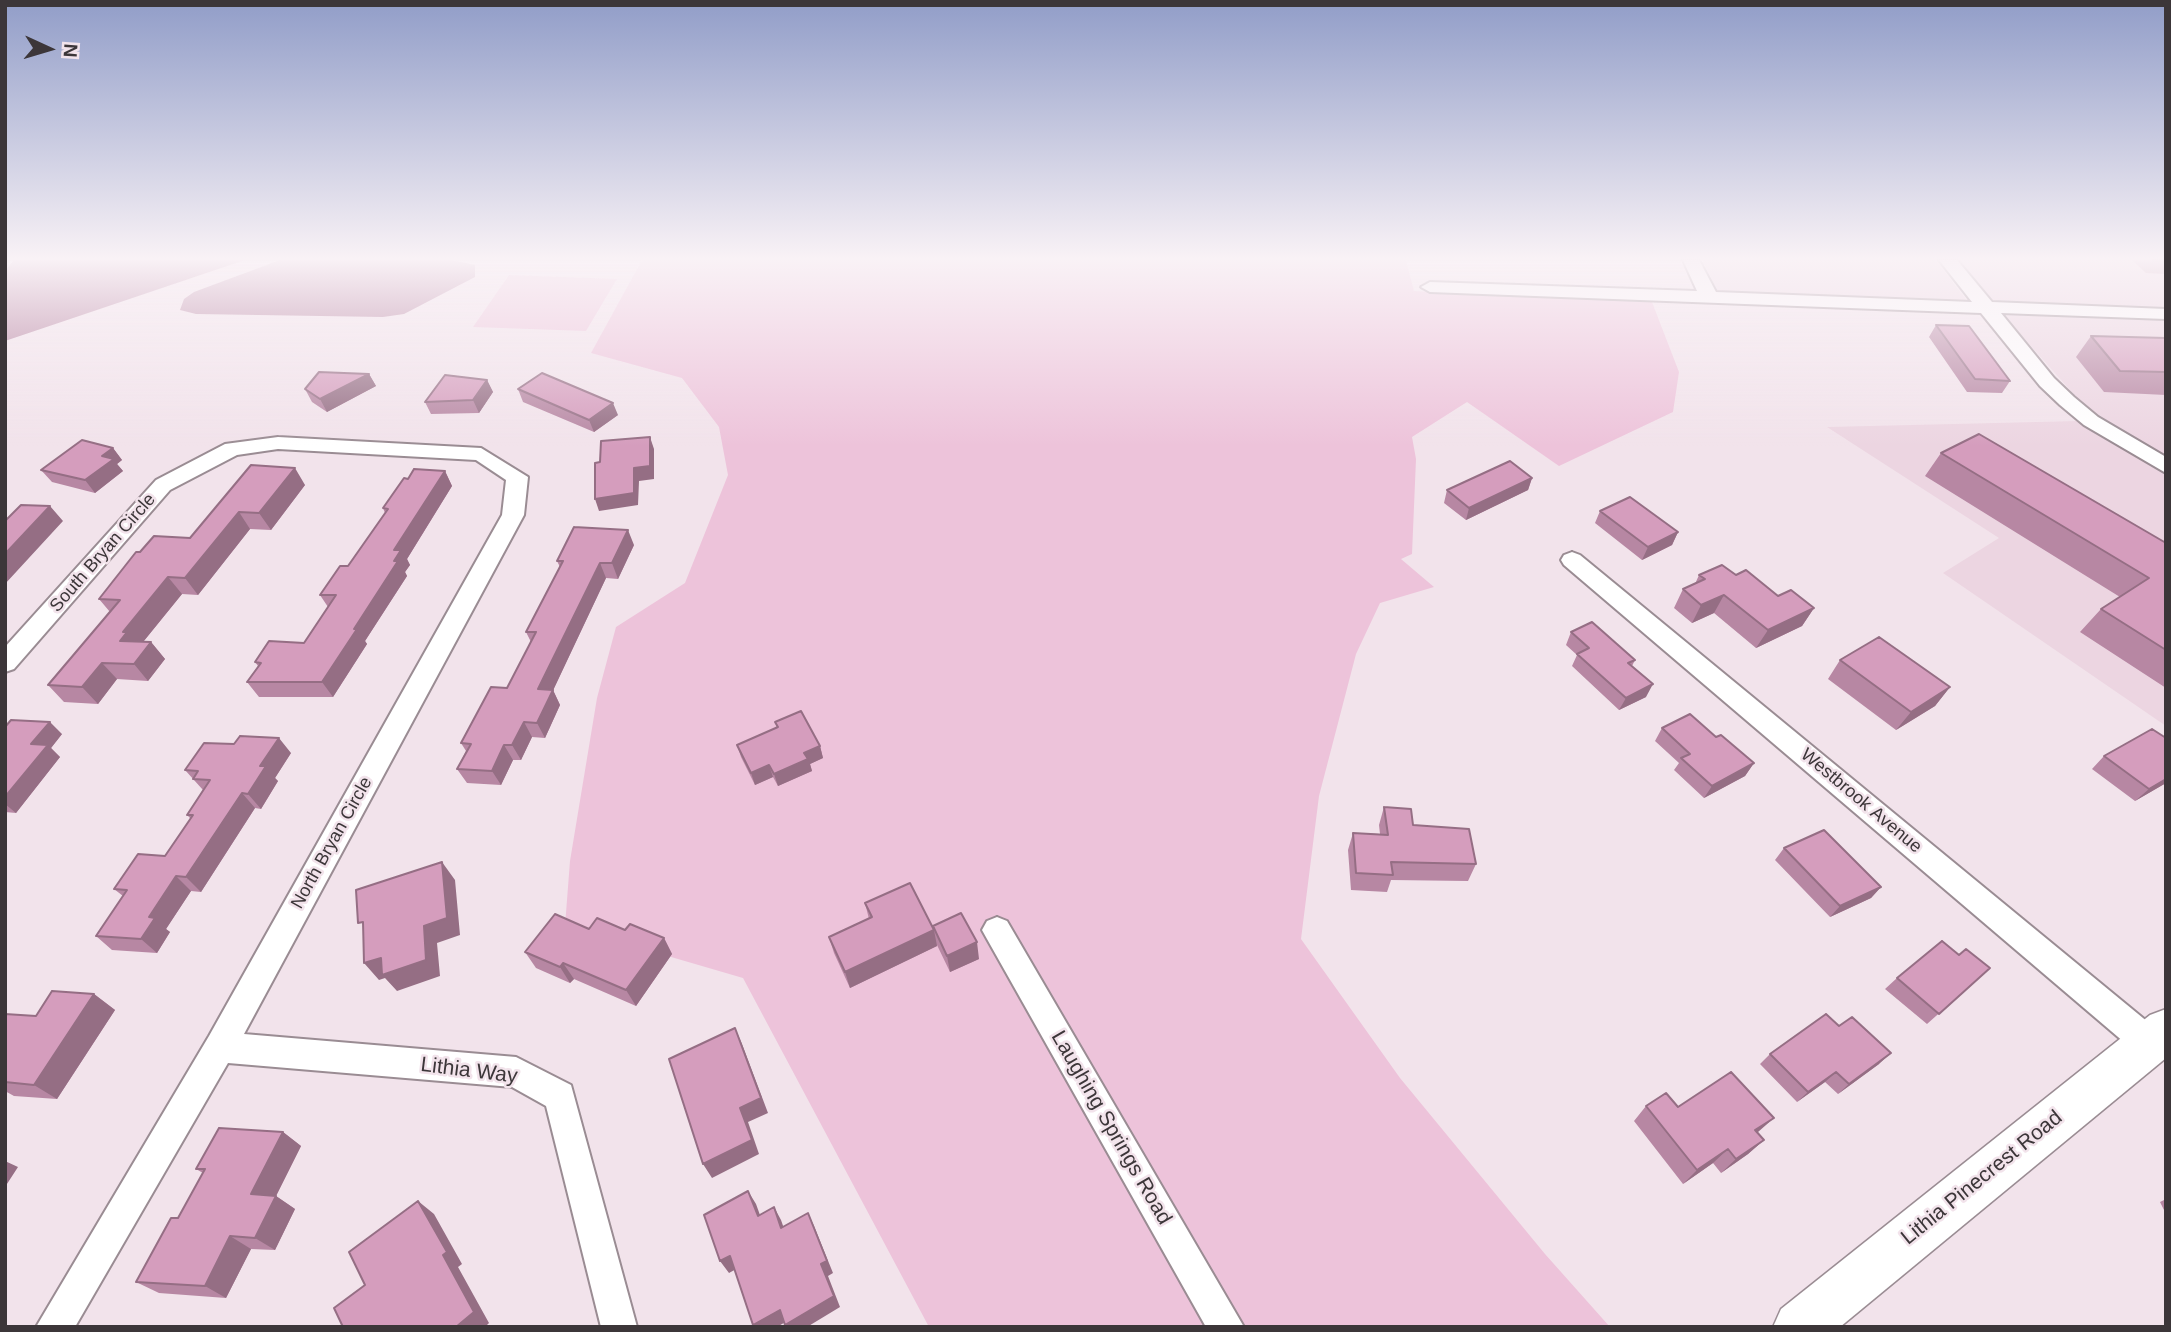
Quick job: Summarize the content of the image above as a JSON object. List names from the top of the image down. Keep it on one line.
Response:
{"streets":{"main road":["Lithia Pinecrest Road"],"street":["South Bryan Circle","Westbrook Avenue","North Bryan Circle","Lithia Way","Laughing Springs Road"]},"crossings":[["South Bryan Circle","North Bryan Circle"],["Westbrook Avenue","Lithia Pinecrest Road"],["North Bryan Circle","Lithia Way"]],"north":"right"}
